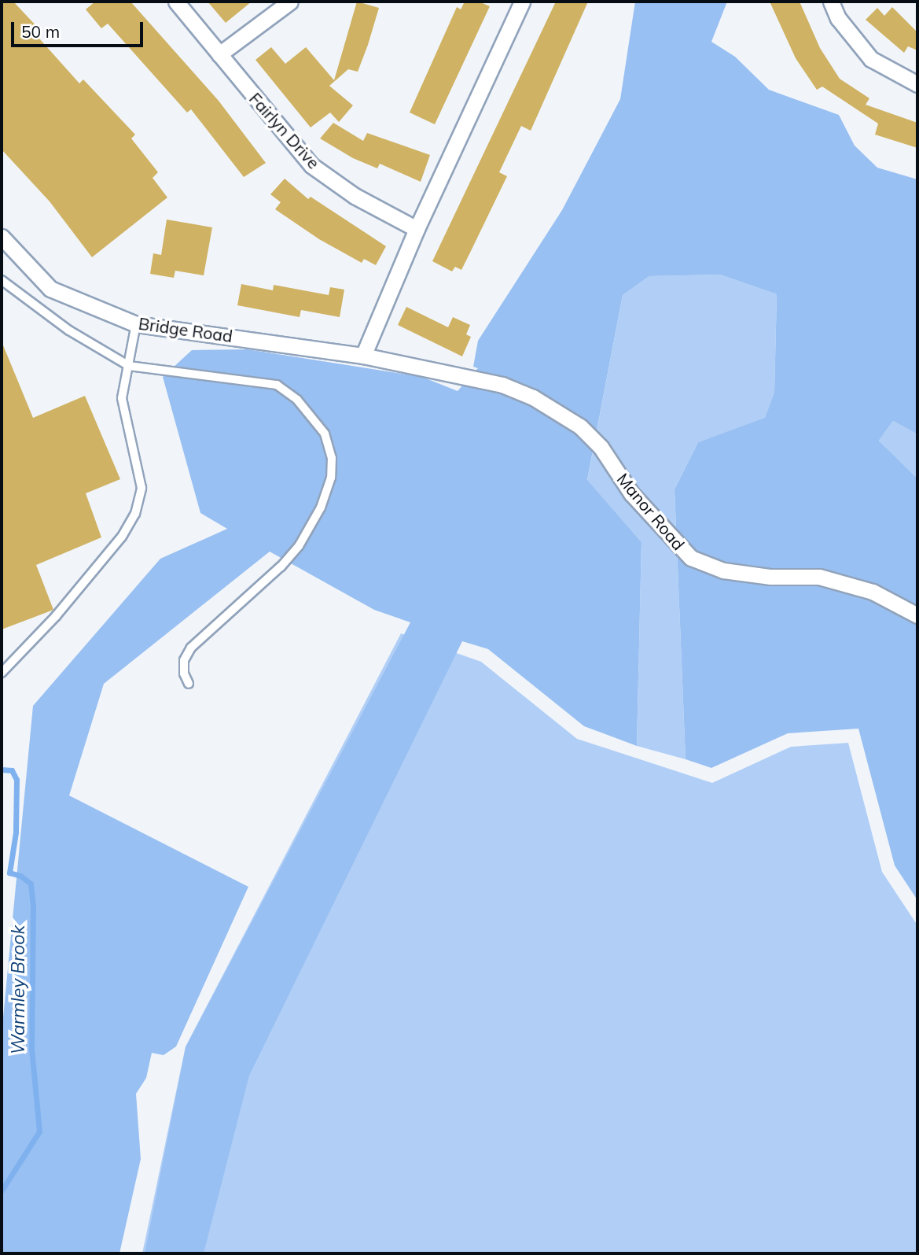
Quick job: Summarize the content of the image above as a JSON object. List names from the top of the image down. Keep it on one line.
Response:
{"streets":{"street":["Fairlyn Drive","Bridge Road","Manor Road"]},"crossings":[["Bridge Road","Manor Road"]],"water":["Warmley Brook"],"scale_bar":"50 m"}
